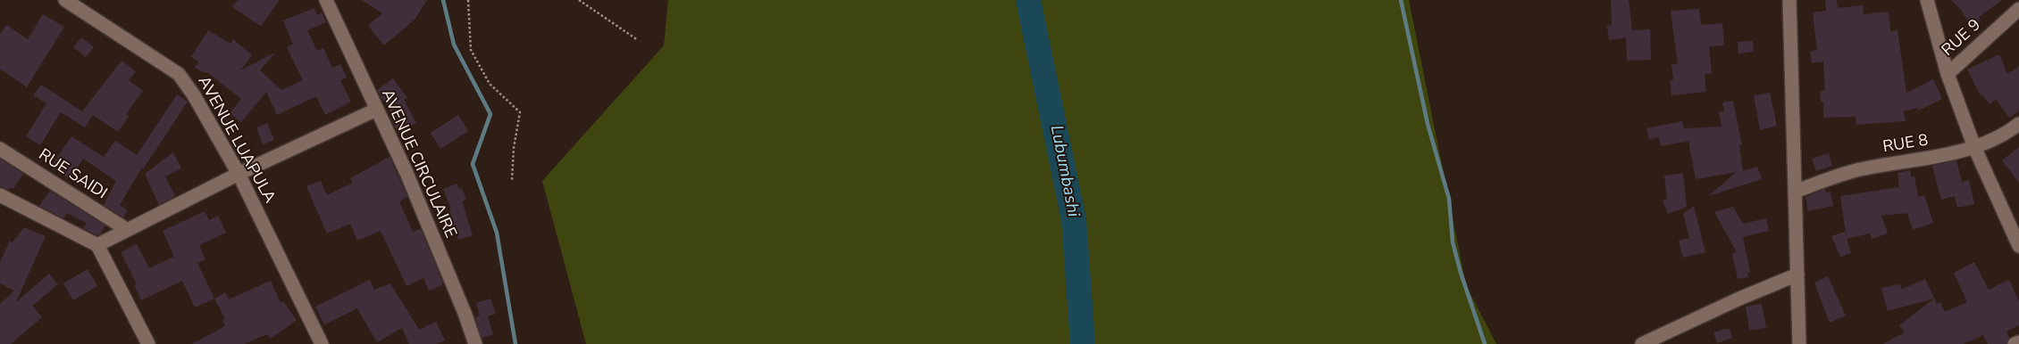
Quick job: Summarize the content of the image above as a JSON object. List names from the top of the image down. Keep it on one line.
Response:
{"streets":{"street":["RUE 9","AVENUE LUAPULA","RUE 8","AVENUE CIRCULAIRE","RUE SAIDI"]},"water":["Lubumbashi"]}
